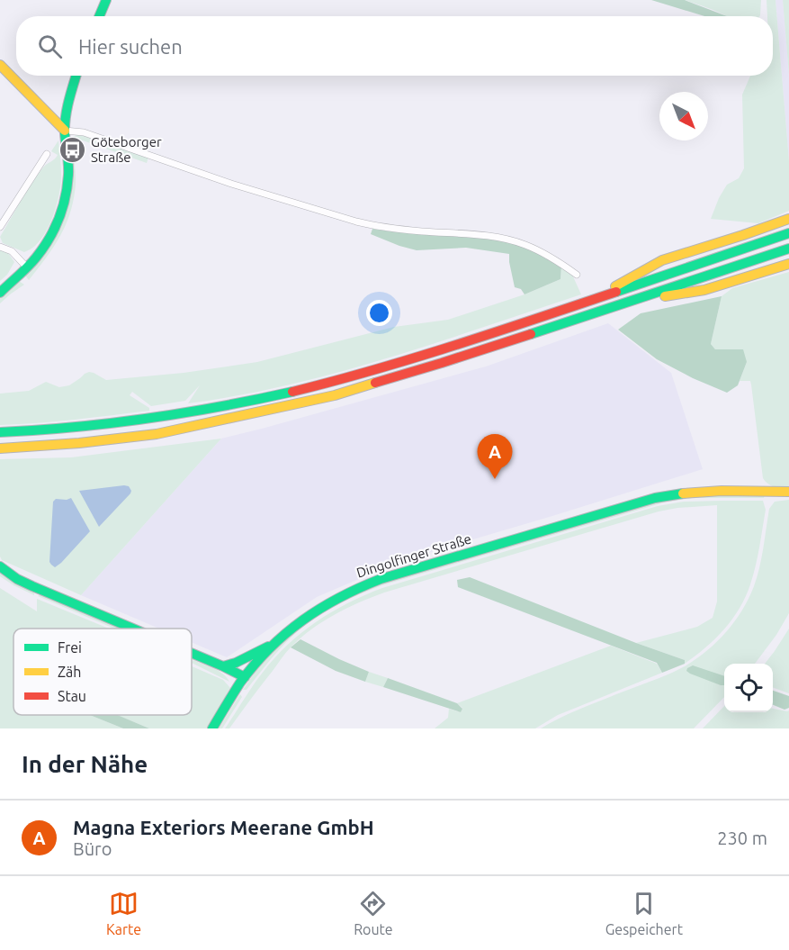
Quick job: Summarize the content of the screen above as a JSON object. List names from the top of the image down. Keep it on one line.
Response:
{"streets":{"main road":["Dingolfinger Straße"]},"places":{"bus stop":["Göteborger Straße"]},"legend":["Frei","Zäh","Stau"],"north":"bottom right","page":{"search":"Hier suchen","pins":"A","heading":"In der Nähe","list":[{"mark":"A","name":"Magna Exteriors Meerane GmbH","note":"Büro","value":"230 m"}],"nav":["Karte","Route","Gespeichert"]}}
